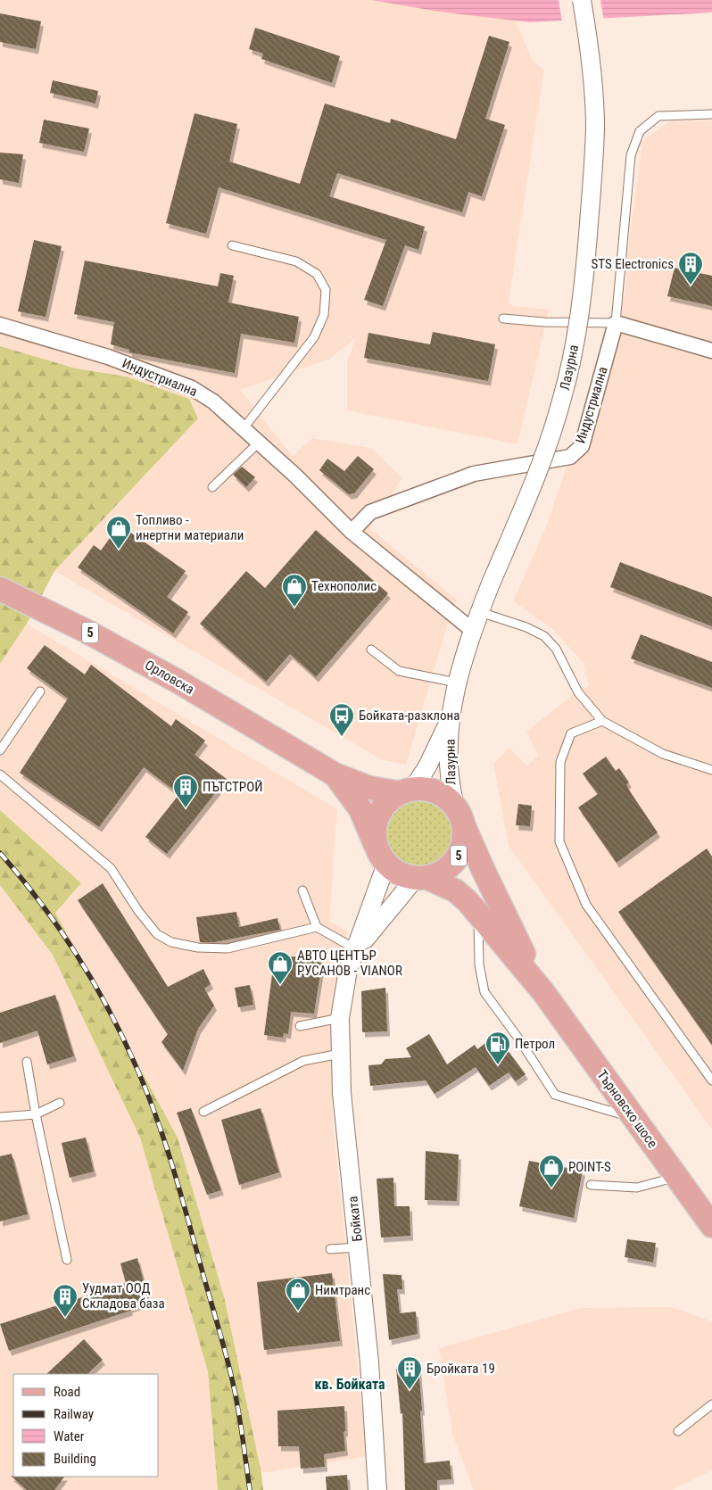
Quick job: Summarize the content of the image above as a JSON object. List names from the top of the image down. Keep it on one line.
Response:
{"streets":{"main road":["5","Орловска","Търновско шосе"],"street":["Лазурна","Индустриална","Бойката"]},"crossings":[["Лазурна","Индустриална"],["Лазурна","5"],["Лазурна","Орловска"],["Лазурна","Търновско шосе"],["Лазурна","Бойката"],["5","Орловска"],["5","Търновско шосе"],["5","Бойката"],["Орловска","Търновско шосе"],["Орловска","Бойката"],["Търновско шосе","Бойката"]],"districts":["кв. Бойката"],"places":{"building":["STS Electronics","ПЪТСТРОЙ","Уудмат ООД Складова база","Бройката 19"],"shop":["Топливо - инертни материали","Технополис","АВТО ЦЕНТЪР РУСАНОВ - VIANOR","POINT-S","Нимтранс"],"bus stop":["Бойката-разклона"],"fuel station":["Петрол"]},"legend":["Road","Railway","Water","Building"]}
